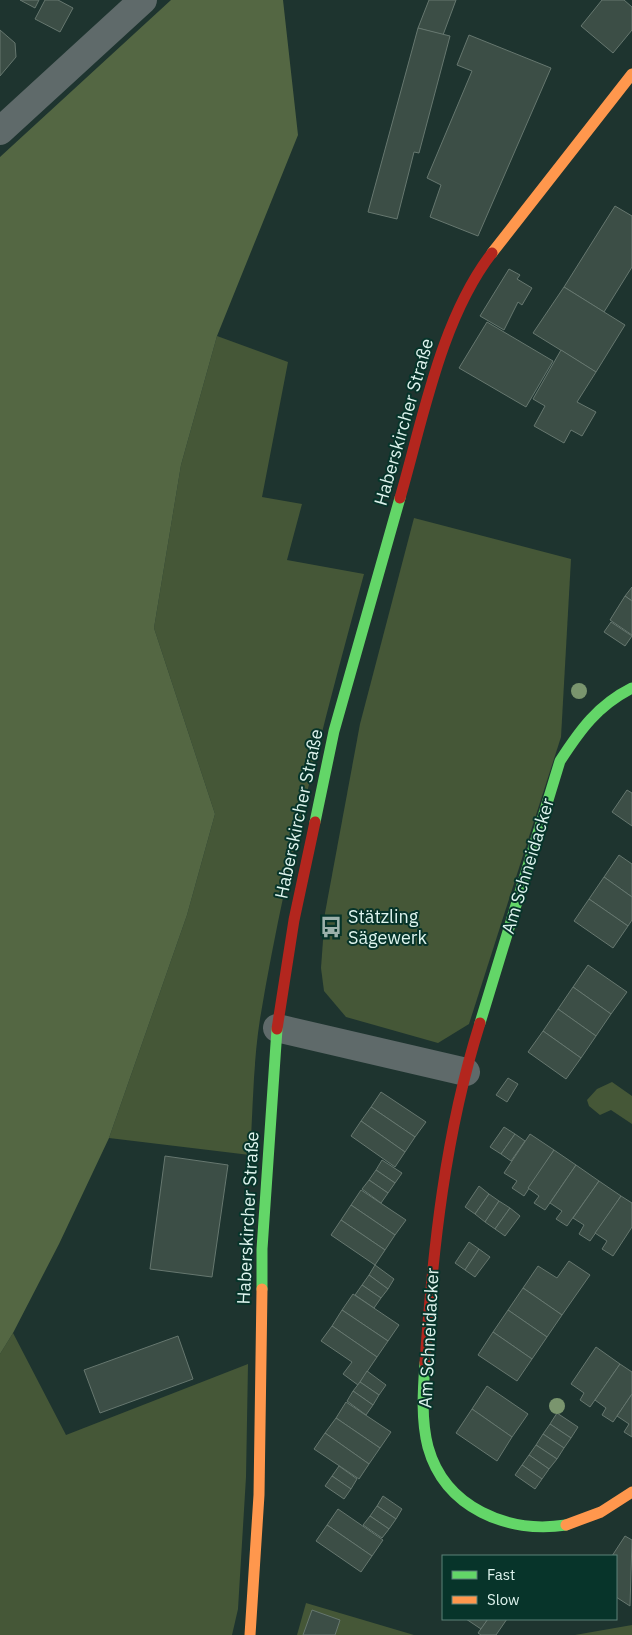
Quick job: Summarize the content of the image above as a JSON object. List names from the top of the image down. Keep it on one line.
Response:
{"streets":{"street":["Haberskircher Straße","Am Schneidacker"]},"places":{"bus stop":["Stätzling Sägewerk"]},"legend":["Fast","Slow"]}
